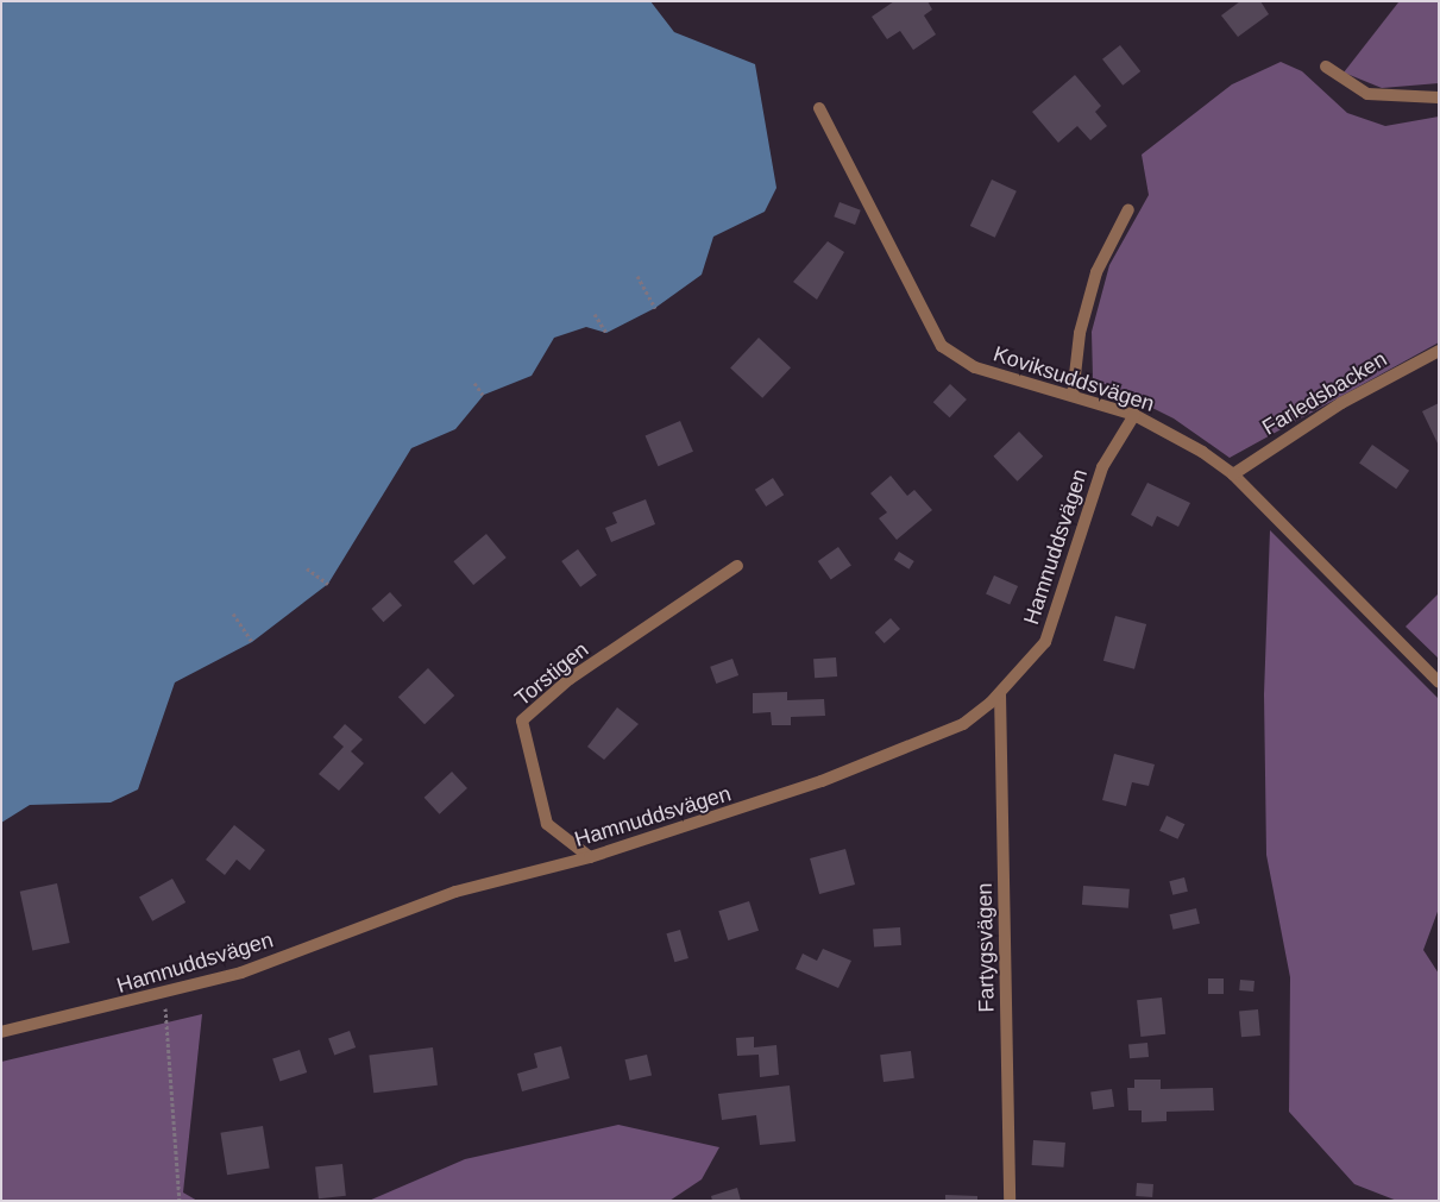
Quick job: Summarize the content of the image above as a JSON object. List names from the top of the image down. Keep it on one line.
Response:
{"streets":{"street":["Koviksuddsvägen","Farledsbacken","Hamnuddsvägen","Torstigen","Fartygsvägen"]},"crossings":[["Koviksuddsvägen","Farledsbacken"],["Koviksuddsvägen","Hamnuddsvägen"],["Hamnuddsvägen","Torstigen"],["Hamnuddsvägen","Fartygsvägen"]]}
